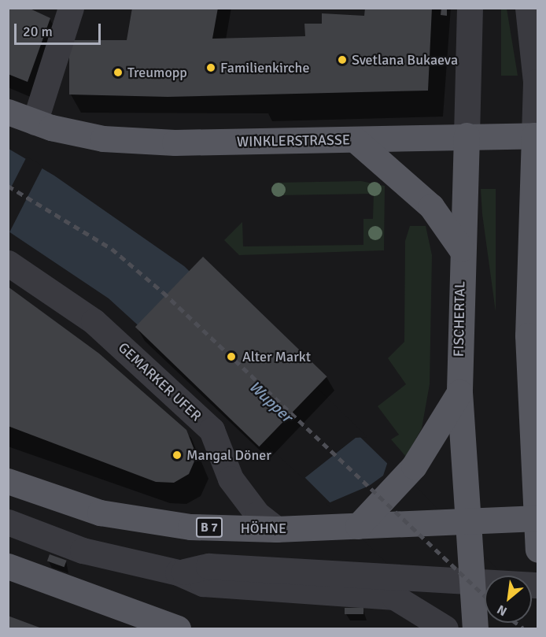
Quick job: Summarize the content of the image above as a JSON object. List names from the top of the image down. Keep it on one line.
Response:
{"streets":{"main road":["WINKLERSTRASSE","FISCHERTAL","B 7","HÖHNE"],"street":["GEMARKER UFER"]},"crossings":[["WINKLERSTRASSE","FISCHERTAL"],["FISCHERTAL","B 7"],["FISCHERTAL","HÖHNE"],["GEMARKER UFER","HÖHNE"],["B 7","HÖHNE"]],"water":["Wupper"],"places":["Svetlana Bukaeva","Familienkirche","Treumopp","Alter Markt","Mangal Döner"],"scale_bar":"20 m","north":"bottom left"}
